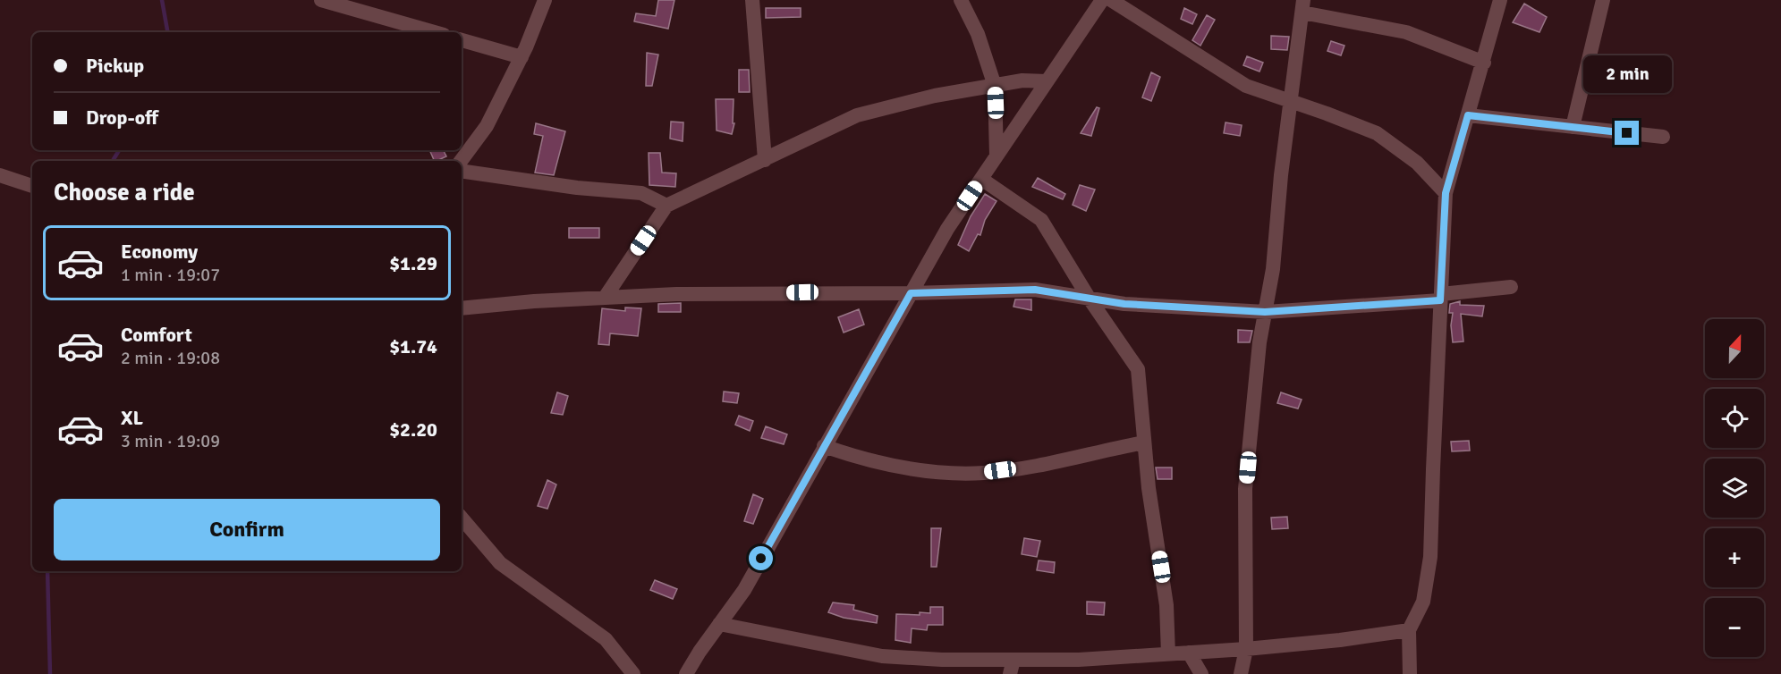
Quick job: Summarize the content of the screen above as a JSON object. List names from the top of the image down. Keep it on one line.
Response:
{"north":"top","page":{"banner":["Pickup","Drop-off"],"bubble":"2 min","heading":"Choose a ride","list":[{"name":"Economy","note":"1 min · 19:07","value":"$1.29"},{"name":"Comfort","note":"2 min · 19:08","value":"$1.74"},{"name":"XL","note":"3 min · 19:09","value":"$2.20"}],"map_buttons":["+","−"],"buttons":"Confirm"}}
